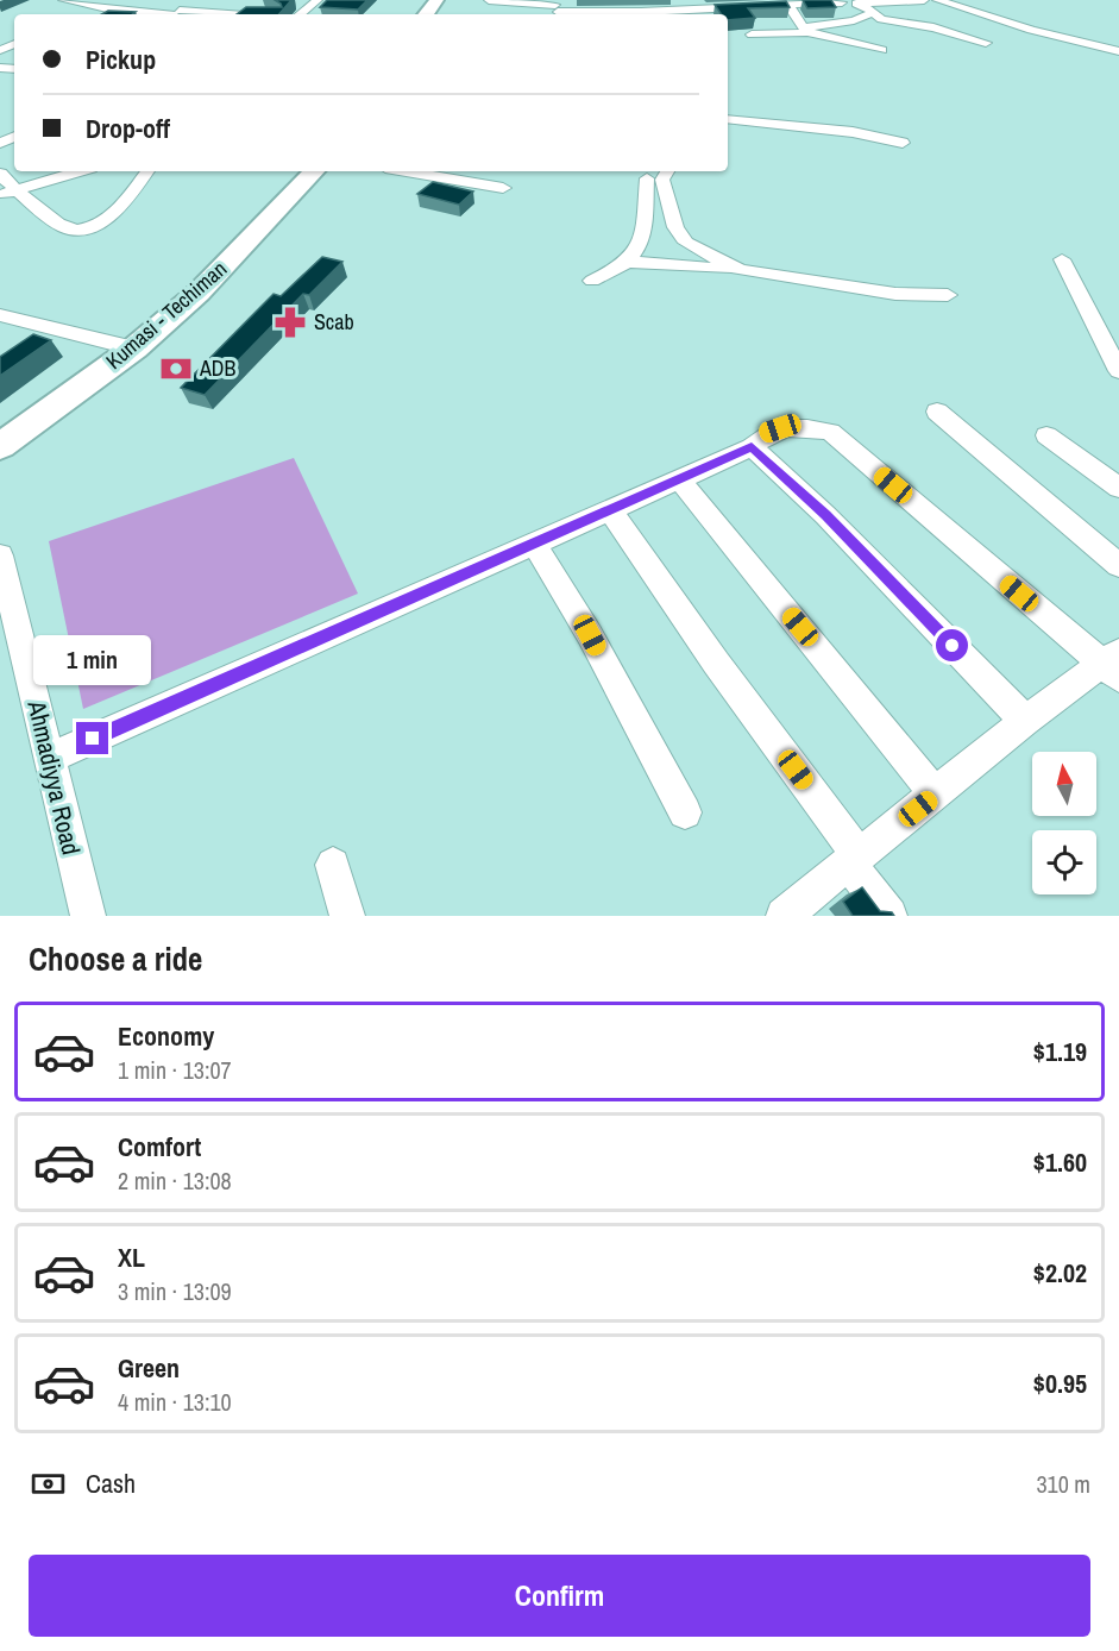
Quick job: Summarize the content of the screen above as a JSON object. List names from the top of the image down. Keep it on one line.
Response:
{"streets":{"highway":["Kumasi - Techiman"],"street":["Ahmadiyya Road"]},"places":{"pharmacy":["Scab"],"bank":["ADB"]},"north":"top","page":{"banner":["Pickup","Drop-off"],"bubble":"1 min","heading":"Choose a ride","list":[{"name":"Economy","note":"1 min · 13:07","value":"$1.19"},{"name":"Comfort","note":"2 min · 13:08","value":"$1.60"},{"name":"XL","note":"3 min · 13:09","value":"$2.02"},{"name":"Green","note":"4 min · 13:10","value":"$0.95"}],"pay":["Cash","310 m"],"buttons":"Confirm"}}
